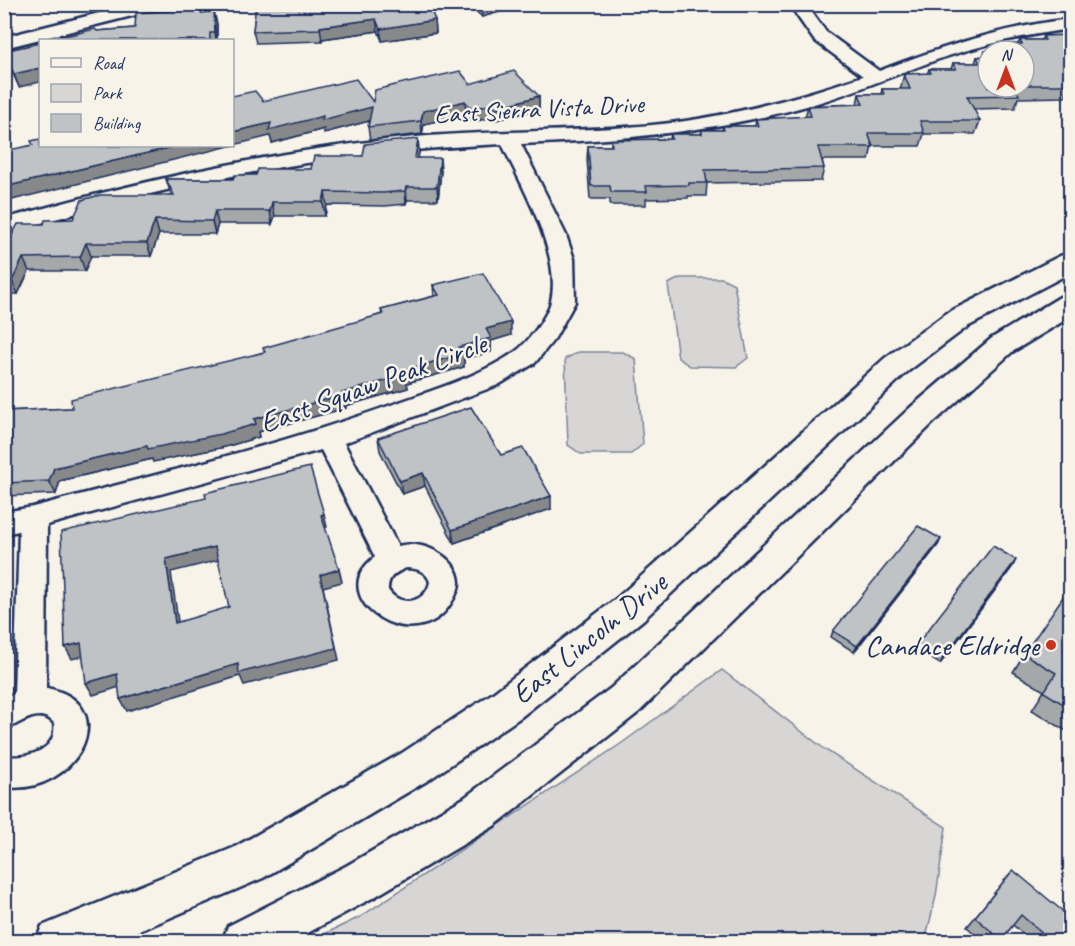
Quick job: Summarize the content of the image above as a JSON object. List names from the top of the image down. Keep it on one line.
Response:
{"streets":{"main road":["East Lincoln Drive"],"street":["East Sierra Vista Drive","East Squaw Peak Circle"]},"crossings":[["East Sierra Vista Drive","East Squaw Peak Circle"]],"places":["Candace Eldridge"],"legend":["Road","Park","Building"],"north":"top"}
